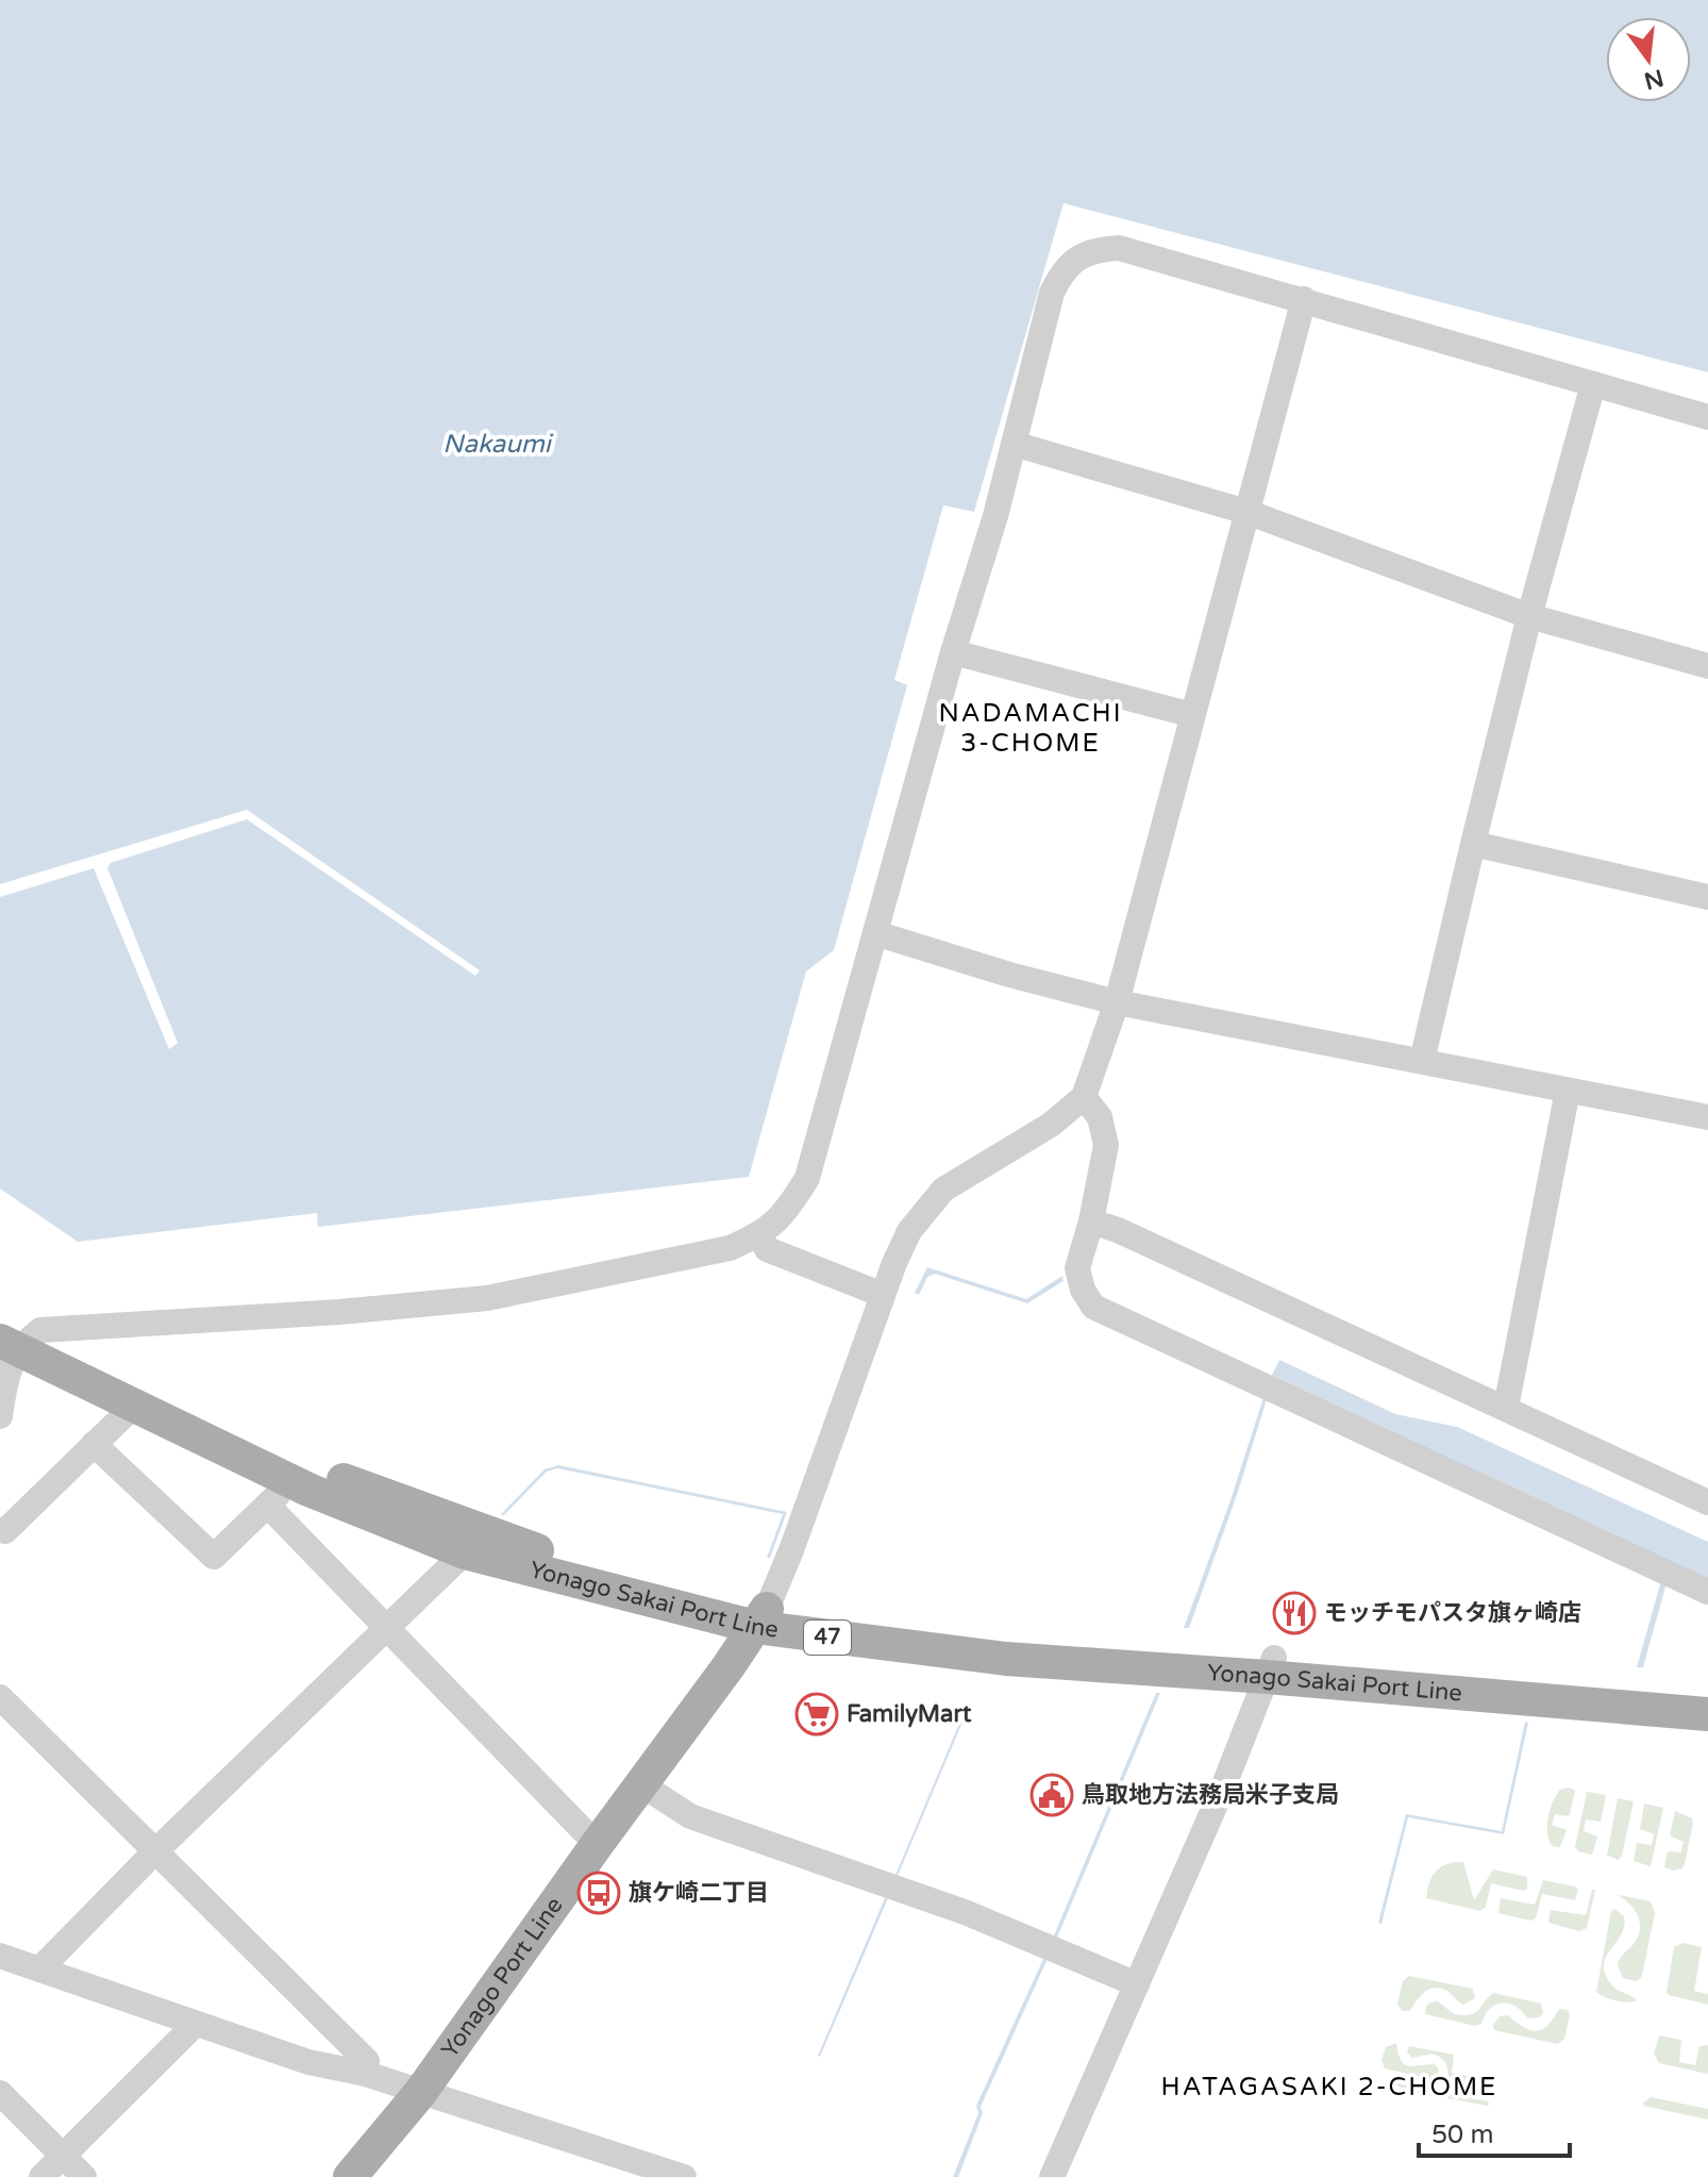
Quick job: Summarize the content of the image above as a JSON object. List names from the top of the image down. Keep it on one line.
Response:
{"streets":{"main road":["Yonago Sakai Port Line","47","Yonago Port Line"]},"crossings":[["Yonago Sakai Port Line","Yonago Port Line"]],"districts":["NADAMACHI 3-CHOME","HATAGASAKI 2-CHOME"],"water":["Nakaumi"],"places":{"restaurant":["モッチモパスタ旗ヶ崎店"],"supermarket":["FamilyMart"],"public building":["鳥取地方法務局米子支局"],"bus stop":["旗ケ崎二丁目"]},"scale_bar":"50 m","north":"bottom"}
